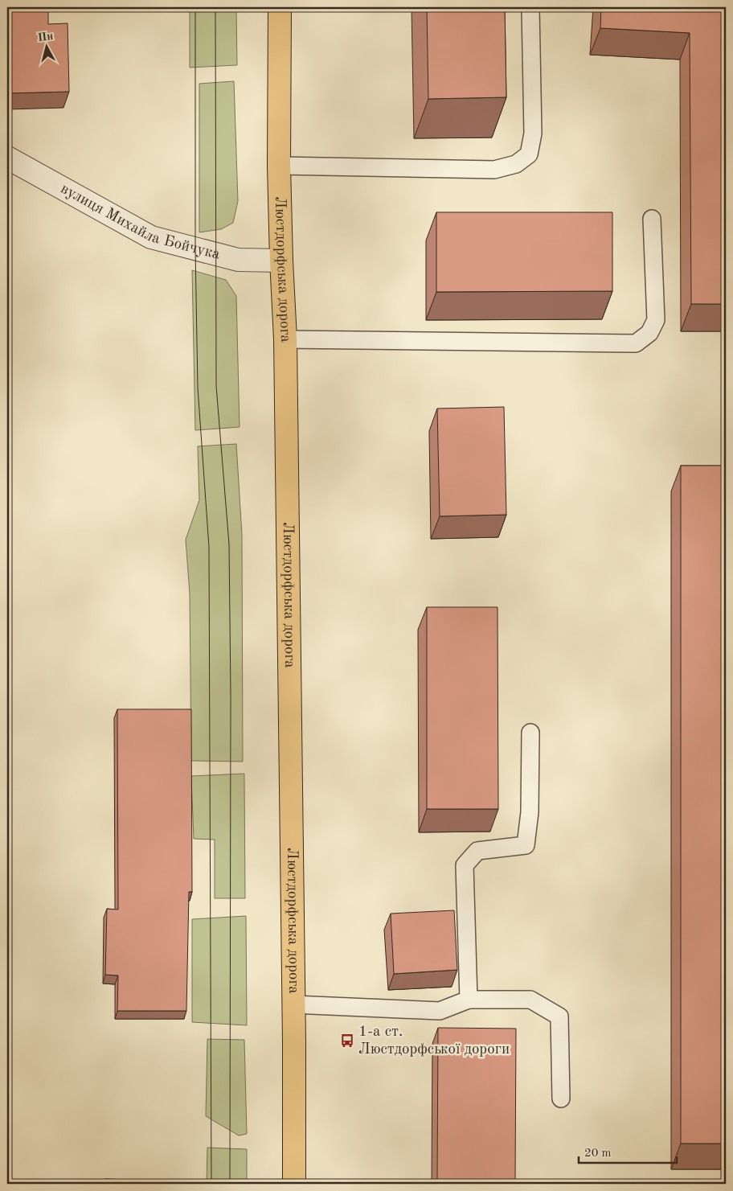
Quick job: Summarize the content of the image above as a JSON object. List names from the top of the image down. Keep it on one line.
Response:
{"streets":{"main road":["Люстдорфська дорога"],"street":["вулиця Михайла Бойчука"]},"crossings":[["вулиця Михайла Бойчука","Люстдорфська дорога"]],"places":{"bus stop":["1-а ст. Люстдорфської дороги"]},"scale_bar":"20 m","north":"top"}
